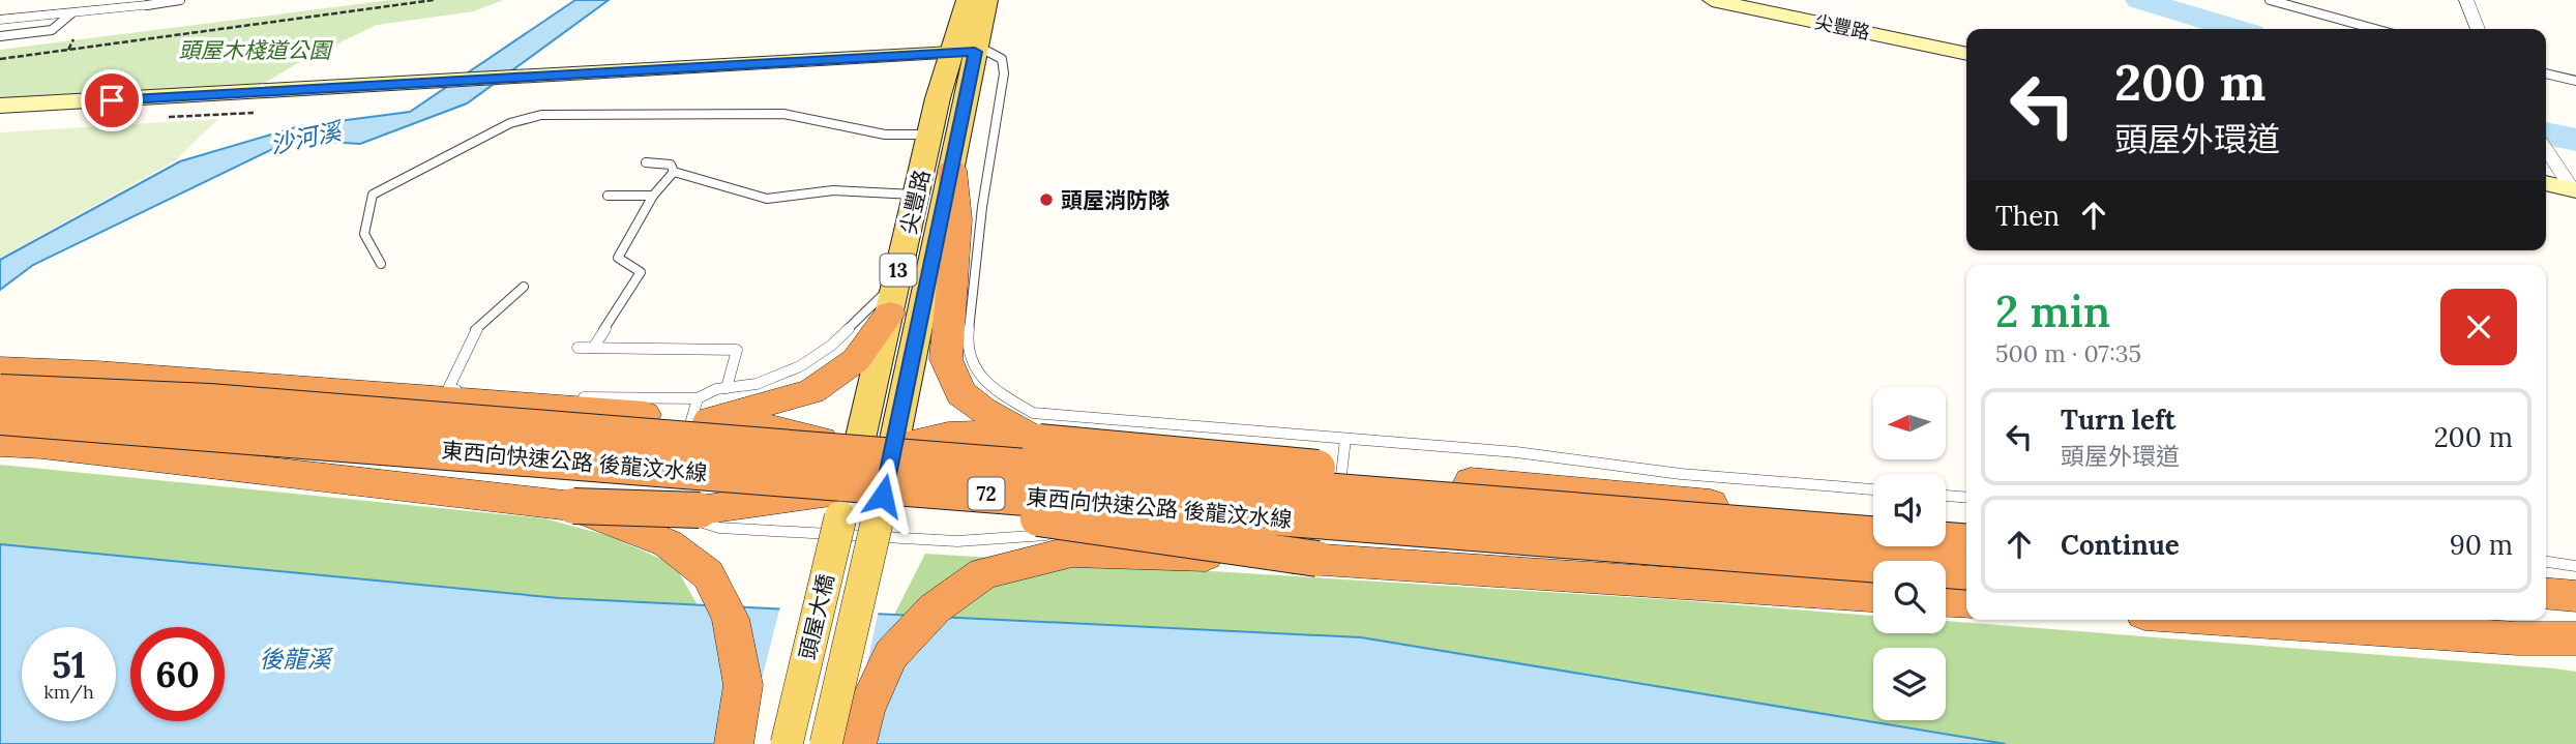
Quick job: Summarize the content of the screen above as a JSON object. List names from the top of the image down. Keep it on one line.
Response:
{"streets":{"highway":["東西向快速公路 後龍汶水線","72"],"main road":["尖豐路","13","頭屋大橋"]},"crossings":[["尖豐路","頭屋大橋"]],"water":["沙河溪","後龍溪"],"parks":["頭屋木棧道公園"],"places":["頭屋消防隊"],"north":"left","page":{"turn":["200 m","頭屋外環道"],"then":"Then","heading":["2 min","500 m · 07:35"],"list":[{"name":"Turn left","note":"頭屋外環道","value":"200 m"},{"name":"Continue","value":"90 m"}],"speed":"51 km/h","limit":"60"}}
